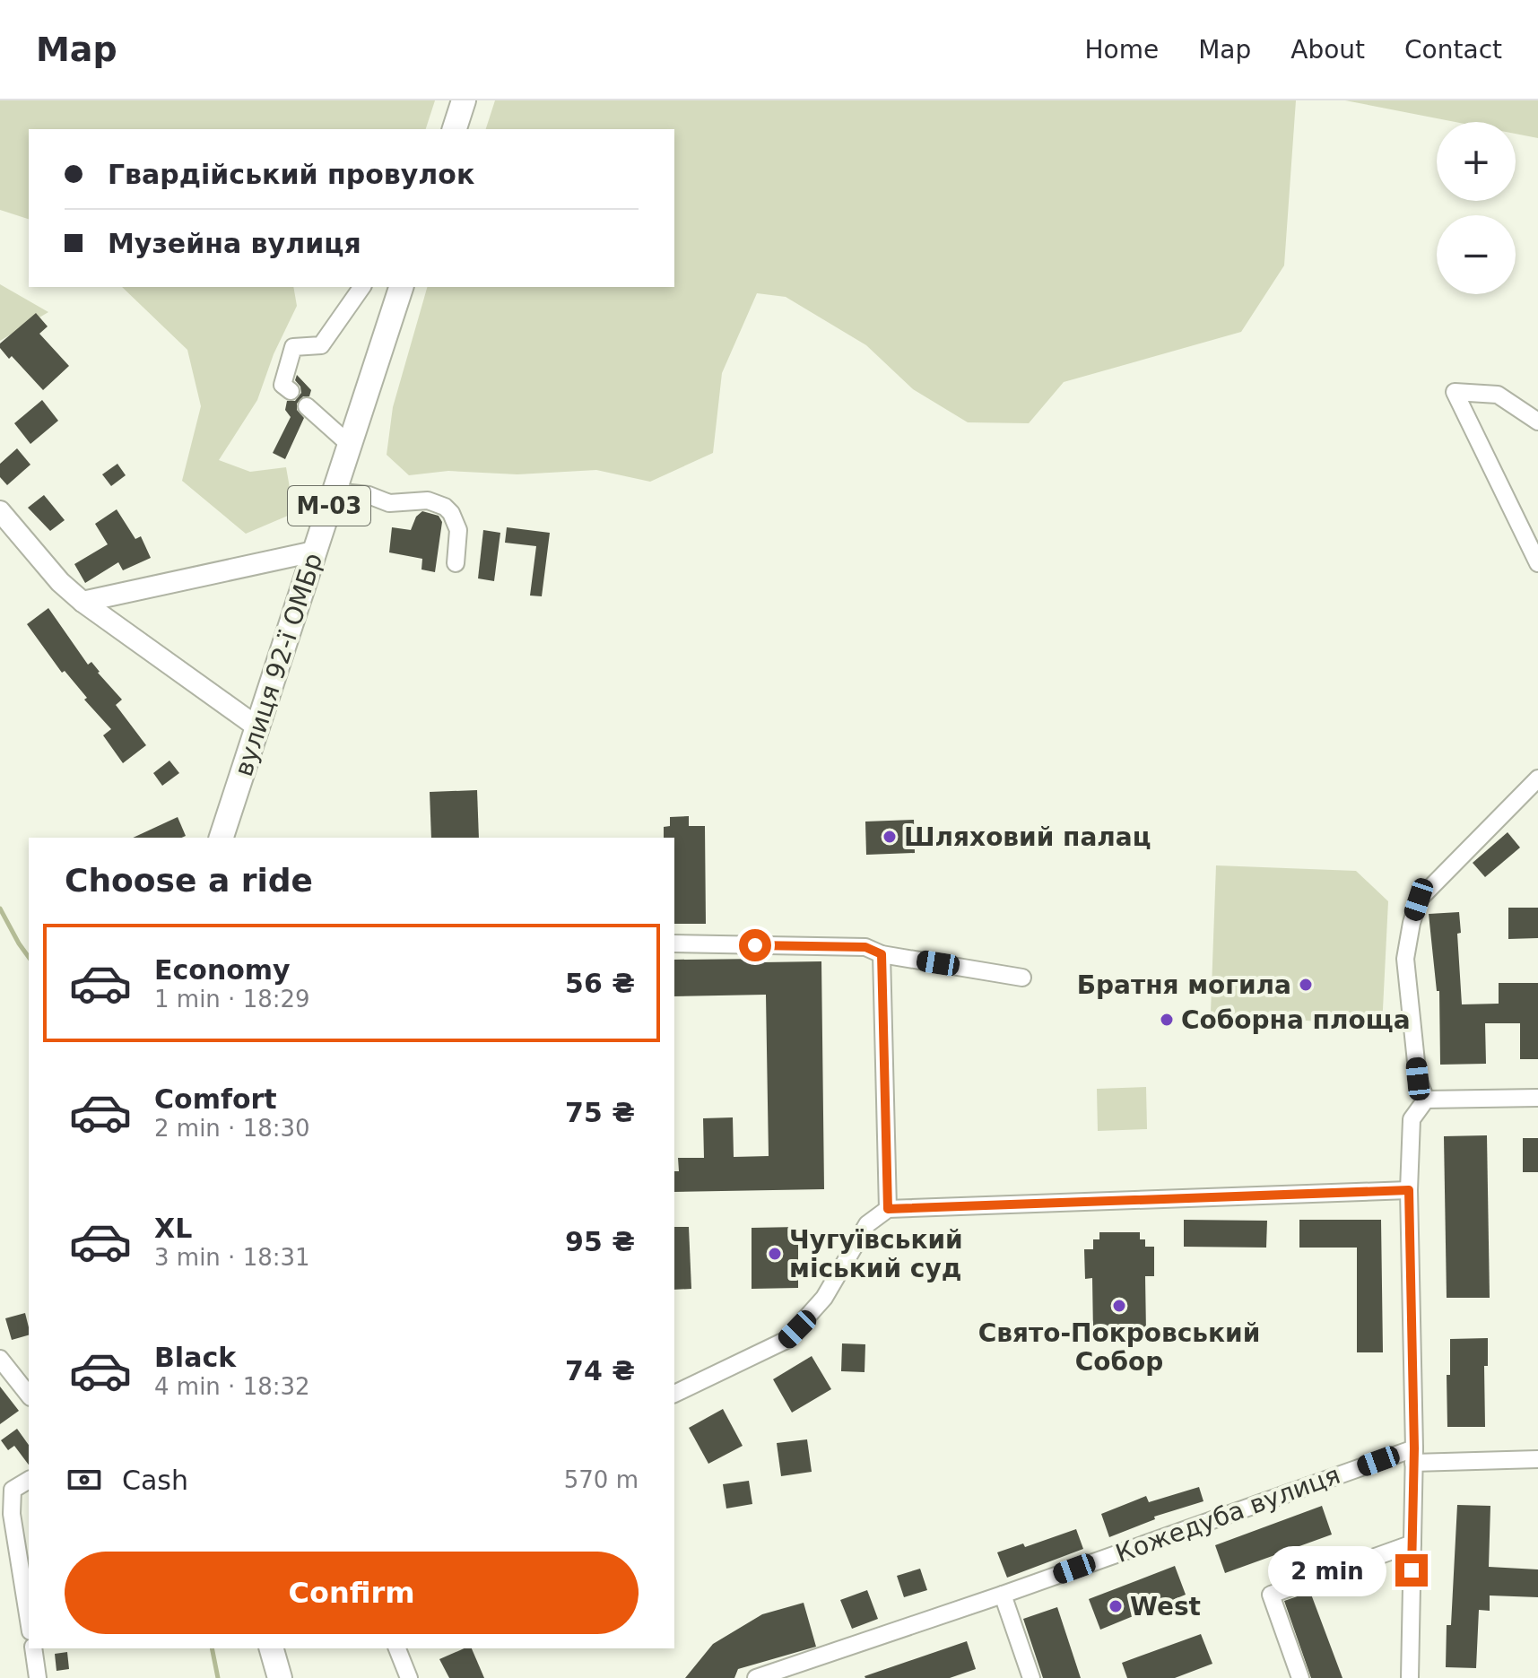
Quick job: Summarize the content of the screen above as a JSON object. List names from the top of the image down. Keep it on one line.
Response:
{"streets":{"highway":["М-03","вулиця 92-ї ОМБр"],"street":["Кожедуба вулиця"]},"places":["Шляховий палац","Братня могила","Соборна площа","Чугуївський міський суд","Свято-Покровський Собор","West"],"page":{"header":"Map","nav":["Home","Map","About","Contact"],"map_buttons":["+","−"],"banner":["Гвардійський провулок","Музейна вулиця"],"heading":"Choose a ride","list":[{"name":"Economy","note":"1 min · 18:29","value":"56 ₴"},{"name":"Comfort","note":"2 min · 18:30","value":"75 ₴"},{"name":"XL","note":"3 min · 18:31","value":"95 ₴"},{"name":"Black","note":"4 min · 18:32","value":"74 ₴"}],"pay":["Cash","570 m"],"buttons":"Confirm","bubble":"2 min"}}
